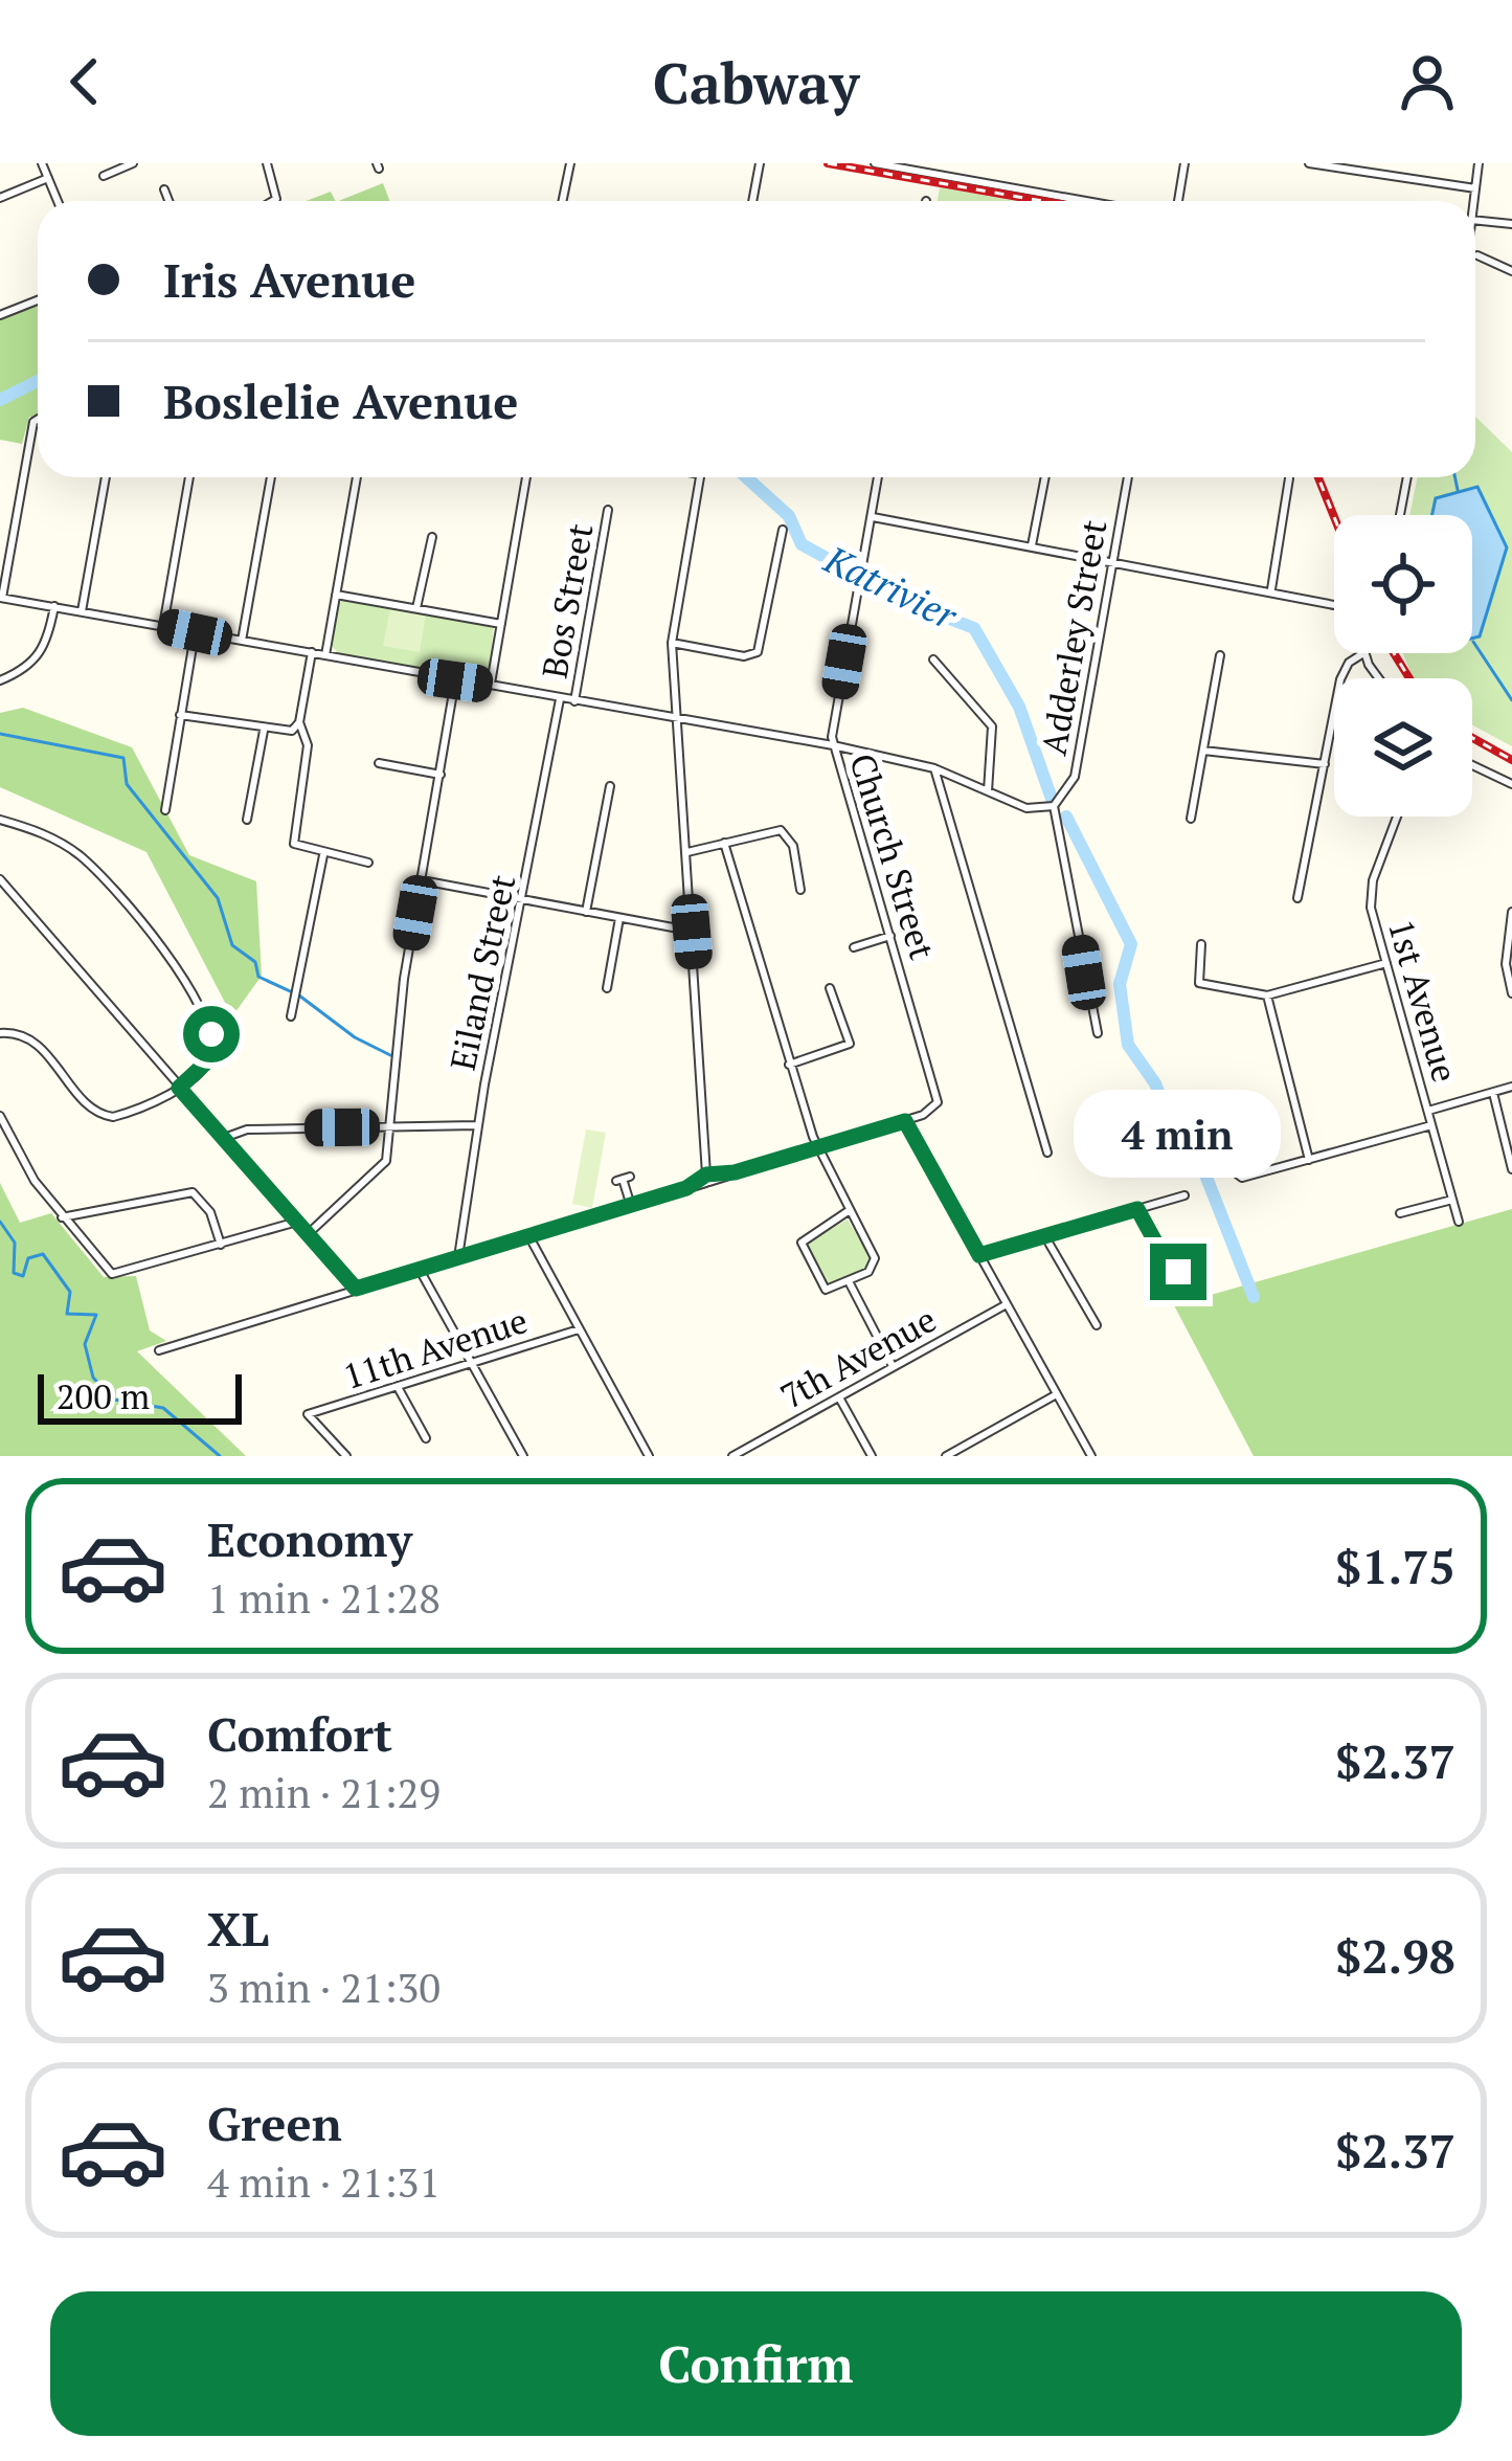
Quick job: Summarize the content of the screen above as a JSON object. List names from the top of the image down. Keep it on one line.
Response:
{"streets":{"street":["Bos Street","Adderley Street","Church Street","Eiland Street","1st Avenue","11th Avenue","7th Avenue"]},"water":["Katrivier"],"scale_bar":"200 m","page":{"header":"Cabway","banner":["Iris Avenue","Boslelie Avenue"],"bubble":"4 min","scale":"200 m","list":[{"name":"Economy","note":"1 min · 21:28","value":"$1.75"},{"name":"Comfort","note":"2 min · 21:29","value":"$2.37"},{"name":"XL","note":"3 min · 21:30","value":"$2.98"},{"name":"Green","note":"4 min · 21:31","value":"$2.37"}],"buttons":"Confirm"}}
